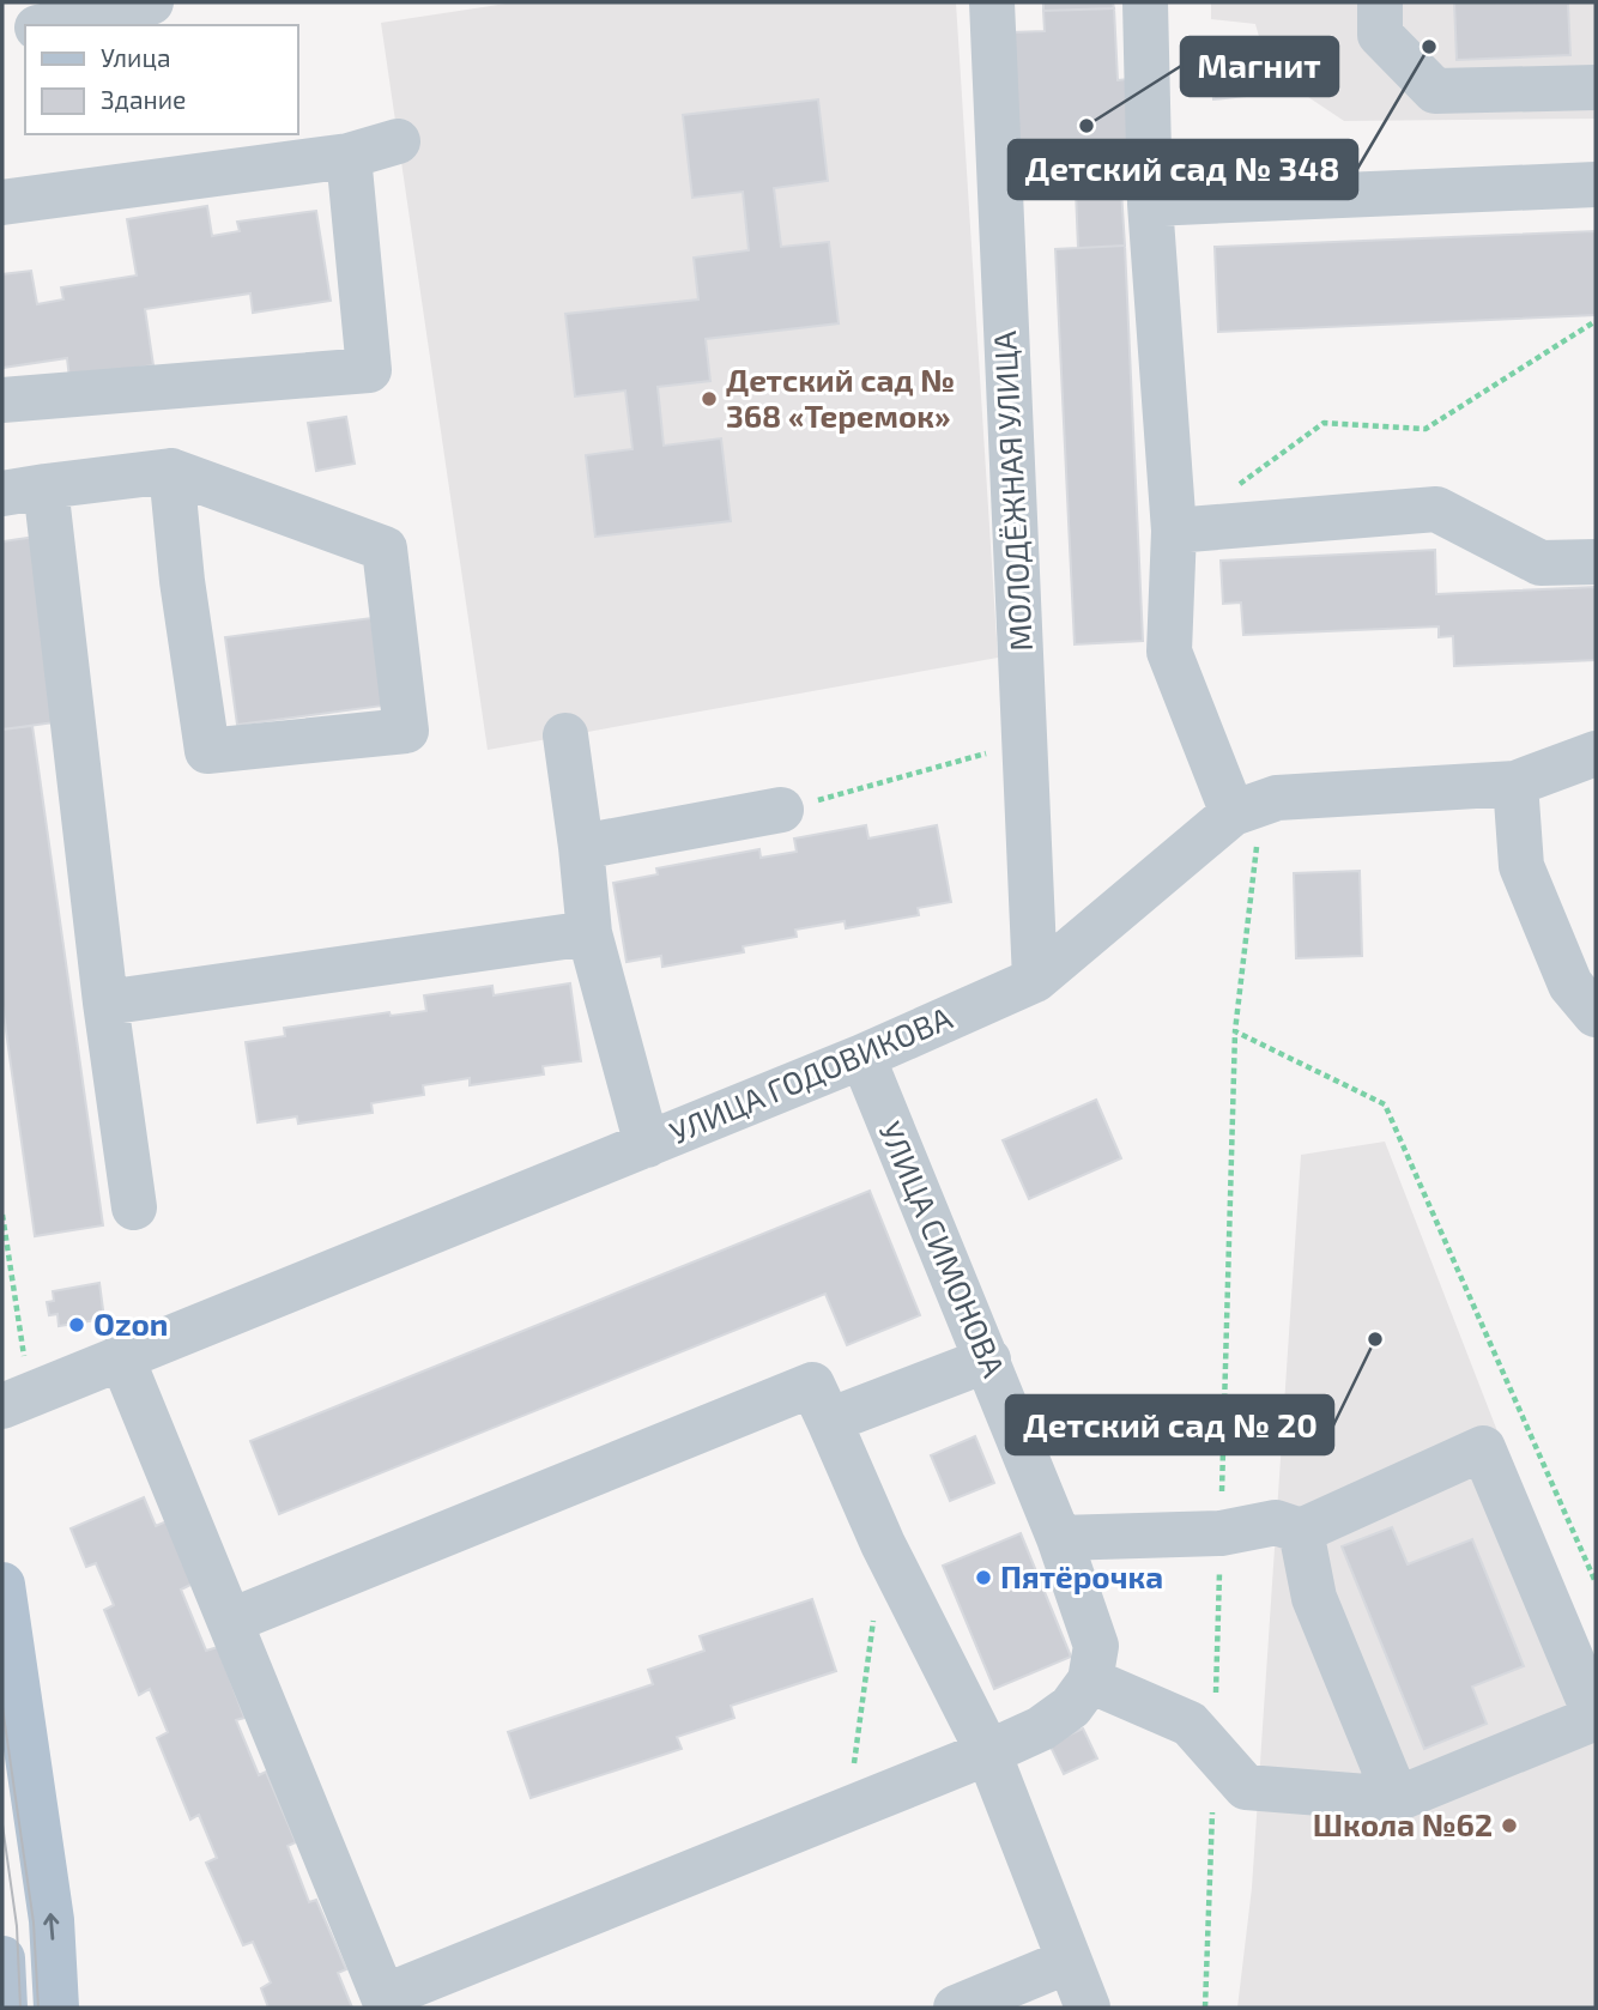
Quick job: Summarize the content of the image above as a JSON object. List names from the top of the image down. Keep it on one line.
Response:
{"streets":{"street":["МОЛОДЁЖНАЯ УЛИЦА","УЛИЦА ГОДОВИКОВА","УЛИЦА СИМОНОВА"]},"crossings":[["МОЛОДЁЖНАЯ УЛИЦА","УЛИЦА ГОДОВИКОВА"],["УЛИЦА ГОДОВИКОВА","УЛИЦА СИМОНОВА"]],"places":["Детский сад № 348","Магнит","Детский сад № 368 «Теремок»","Ozon","Детский сад № 20","Пятёрочка","Школа №62"],"legend":["Улица","Здание"]}
